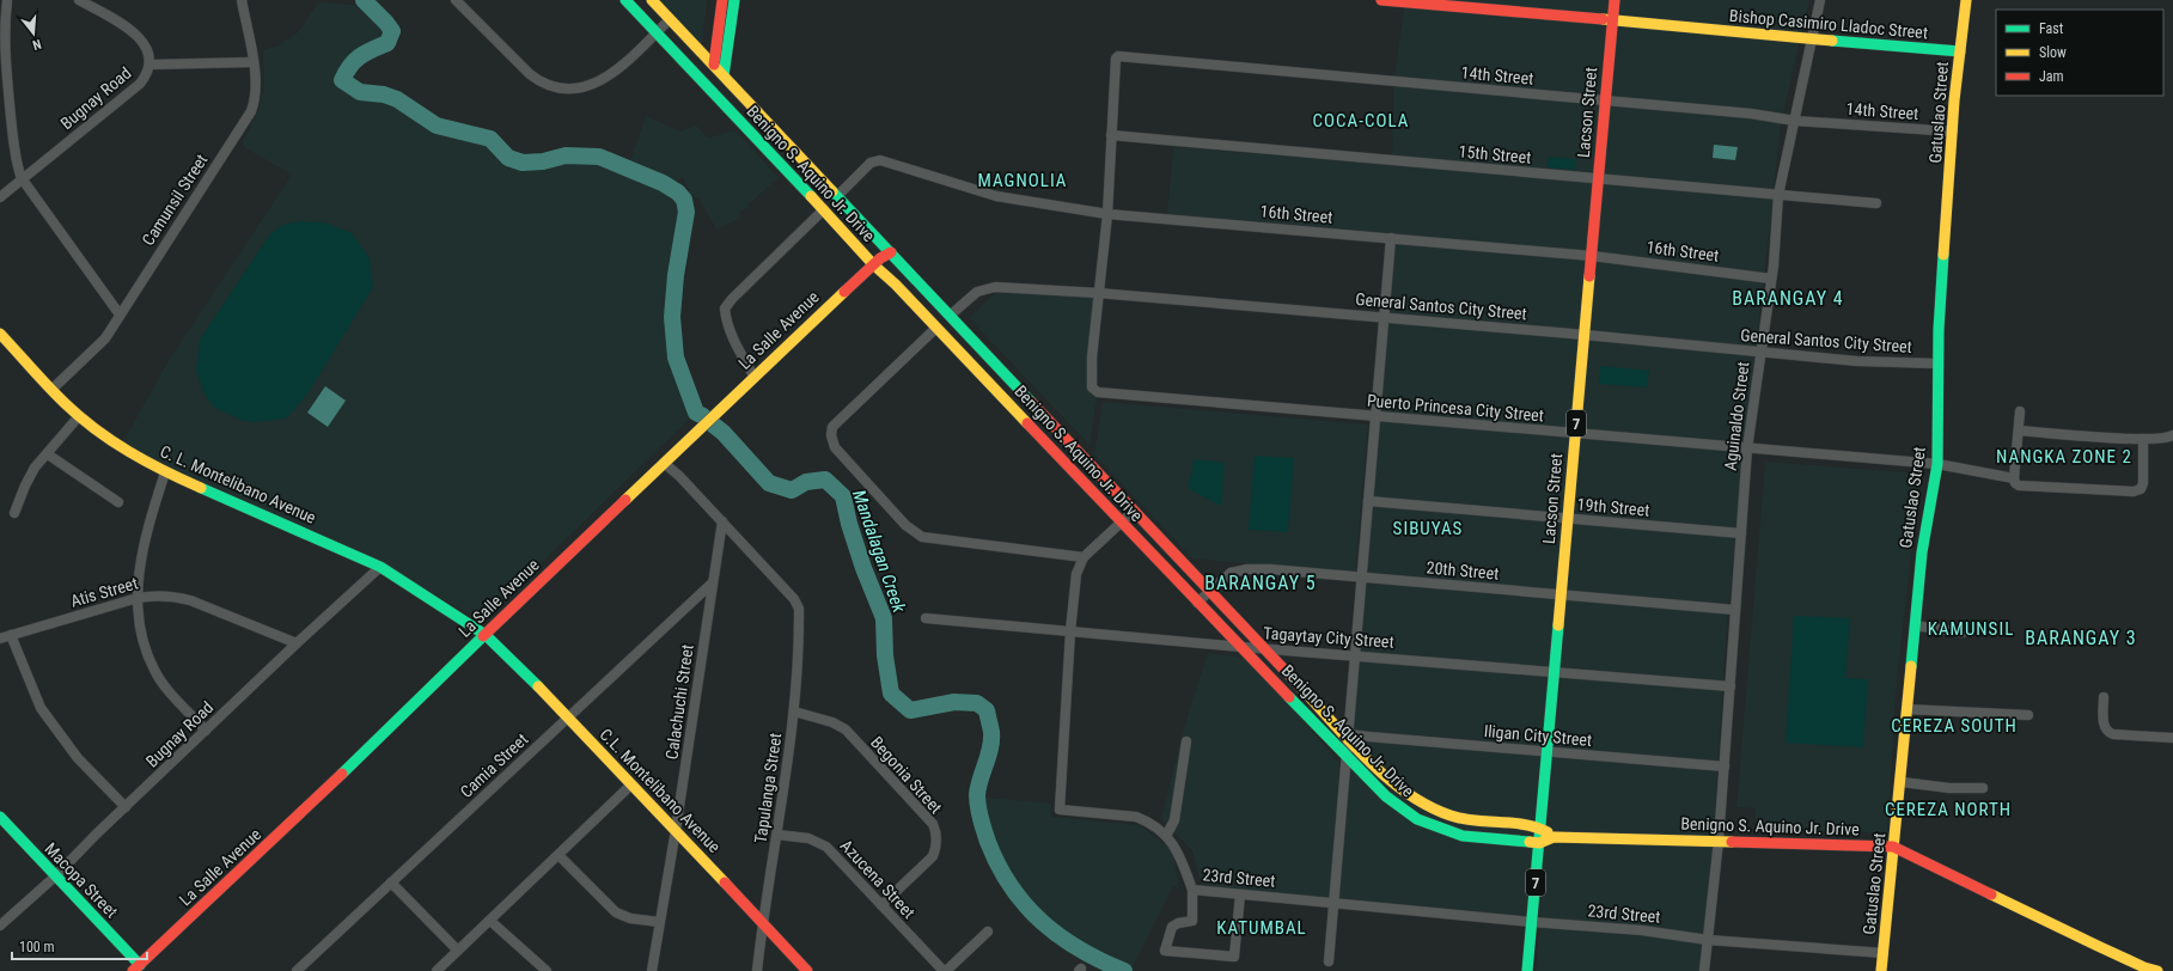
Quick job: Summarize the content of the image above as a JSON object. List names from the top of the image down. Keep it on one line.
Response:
{"streets":{"main road":["Bishop Casimiro Lladoc Street","Lacson Street","Gatuslao Street","Benigno S. Aquino Jr. Drive","La Salle Avenue","7","C. L. Montelibano Avenue","C.L. Montelibano Avenue","Macopa Street"],"street":["14th Street","Bugnay Road","15th Street","Camunsil Street","16th Street","General Santos City Street","Puerto Princesa City Street","Aguinaldo Street","19th Street","20th Street","Atis Street","Tagaytay City Street","Calachuchi Street","Iligan City Street","Camia Street","Begonia Street","Tapulanga Street","23rd Street","Azucena Street"]},"crossings":[["Bishop Casimiro Lladoc Street","Lacson Street"],["Bishop Casimiro Lladoc Street","Gatuslao Street"],["Bishop Casimiro Lladoc Street","Aguinaldo Street"],["14th Street","Lacson Street"],["14th Street","Gatuslao Street"],["14th Street","15th Street"],["14th Street","Aguinaldo Street"],["Bugnay Road","C. L. Montelibano Avenue"],["Bugnay Road","Atis Street"],["Bugnay Road","Macopa Street"],["Lacson Street","15th Street"],["Lacson Street","Benigno S. Aquino Jr. Drive"],["Lacson Street","16th Street"],["Lacson Street","General Santos City Street"],["Lacson Street","Puerto Princesa City Street"],["Lacson Street","19th Street"],["Lacson Street","20th Street"],["Lacson Street","Tagaytay City Street"],["Lacson Street","Iligan City Street"],["Lacson Street","23rd Street"],["Gatuslao Street","Benigno S. Aquino Jr. Drive"],["Gatuslao Street","General Santos City Street"],["Gatuslao Street","Puerto Princesa City Street"],["Gatuslao Street","23rd Street"],["15th Street","Aguinaldo Street"],["Benigno S. Aquino Jr. Drive","16th Street"],["Benigno S. Aquino Jr. Drive","General Santos City Street"],["Benigno S. Aquino Jr. Drive","La Salle Avenue"],["Benigno S. Aquino Jr. Drive","Aguinaldo Street"],["Benigno S. Aquino Jr. Drive","20th Street"],["Benigno S. Aquino Jr. Drive","Tagaytay City Street"],["Benigno S. Aquino Jr. Drive","Iligan City Street"],["Camunsil Street","C. L. Montelibano Avenue"],["16th Street","Aguinaldo Street"],["General Santos City Street","Puerto Princesa City Street"],["General Santos City Street","Aguinaldo Street"],["La Salle Avenue","C. L. Montelibano Avenue"],["La Salle Avenue","C.L. Montelibano Avenue"],["La Salle Avenue","Macopa Street"],["Puerto Princesa City Street","Aguinaldo Street"],["Aguinaldo Street","19th Street"],["Aguinaldo Street","20th Street"],["Aguinaldo Street","Tagaytay City Street"],["Aguinaldo Street","Iligan City Street"],["Aguinaldo Street","23rd Street"],["C. L. Montelibano Avenue","C.L. Montelibano Avenue"],["Tagaytay City Street","23rd Street"],["Calachuchi Street","Camia Street"],["Calachuchi Street","Tapulanga Street"],["Calachuchi Street","C.L. Montelibano Avenue"],["Camia Street","C.L. Montelibano Avenue"],["Begonia Street","Tapulanga Street"],["Begonia Street","Azucena Street"],["Tapulanga Street","C.L. Montelibano Avenue"],["Tapulanga Street","Azucena Street"]],"districts":["COCA-COLA","MAGNOLIA","BARANGAY 4","NANGKA ZONE 2","SIBUYAS","BARANGAY 5","KAMUNSIL","BARANGAY 3","CEREZA SOUTH","CEREZA NORTH","KATUMBAL"],"water":["Mandalagan Creek"],"legend":["Fast","Slow","Jam"],"scale_bar":"100 m","north":"bottom"}
